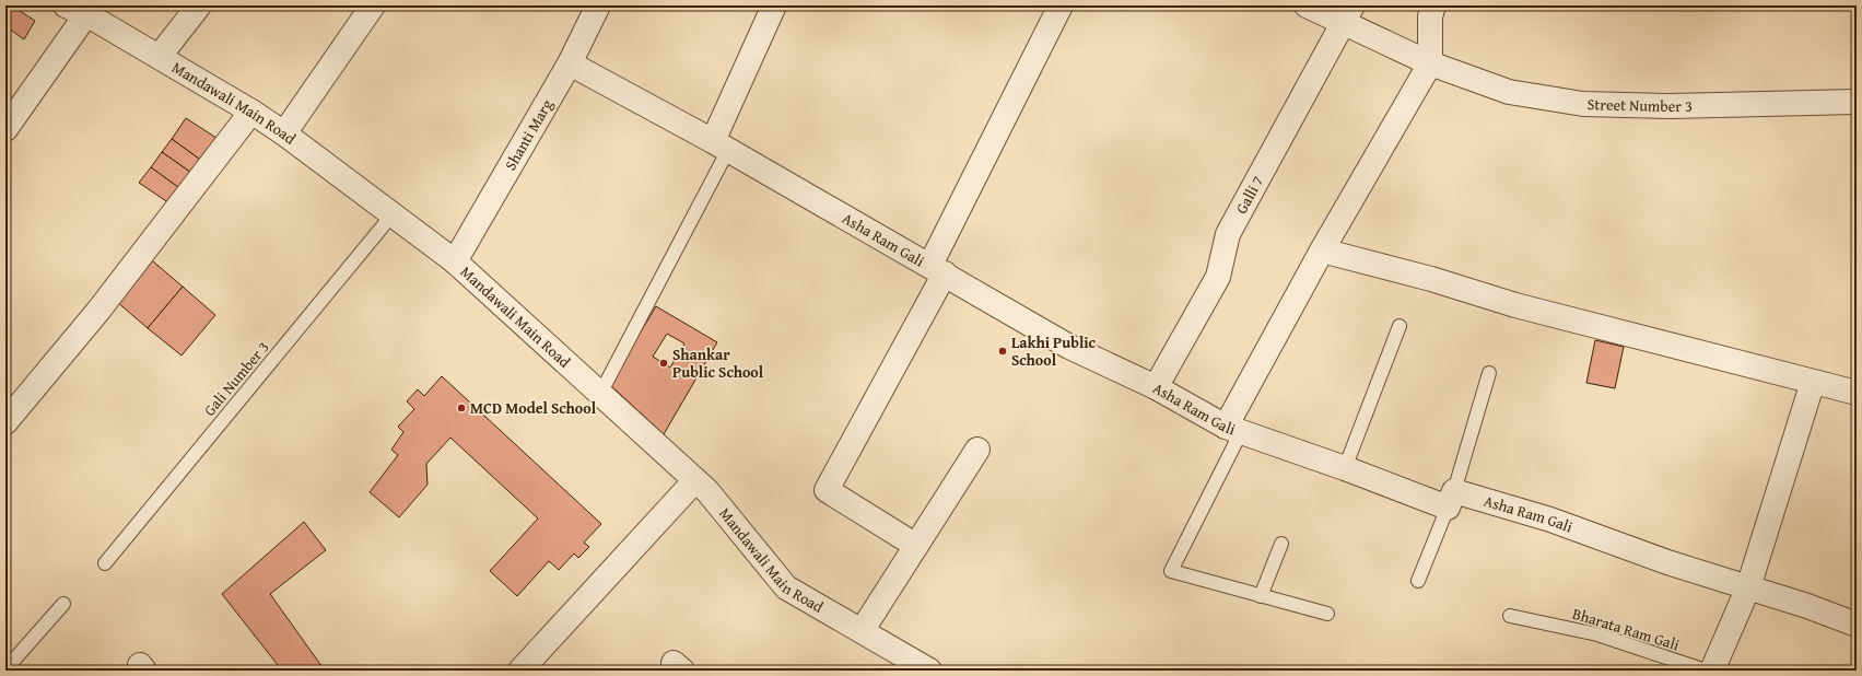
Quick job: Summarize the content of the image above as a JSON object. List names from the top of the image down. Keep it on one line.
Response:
{"streets":{"street":["Mandawali Main Road","Street Number 3","Shanti Marg","Galli 7","Asha Ram Gali"],"lane":["Gali Number 3","Bharata Ram Gali"]},"crossings":[["Mandawali Main Road","Shanti Marg"],["Mandawali Main Road","Gali Number 3"],["Street Number 3","Galli 7"],["Shanti Marg","Asha Ram Gali"],["Galli 7","Asha Ram Gali"]],"places":["Lakhi Public School","Shankar Public School","MCD Model School"]}
